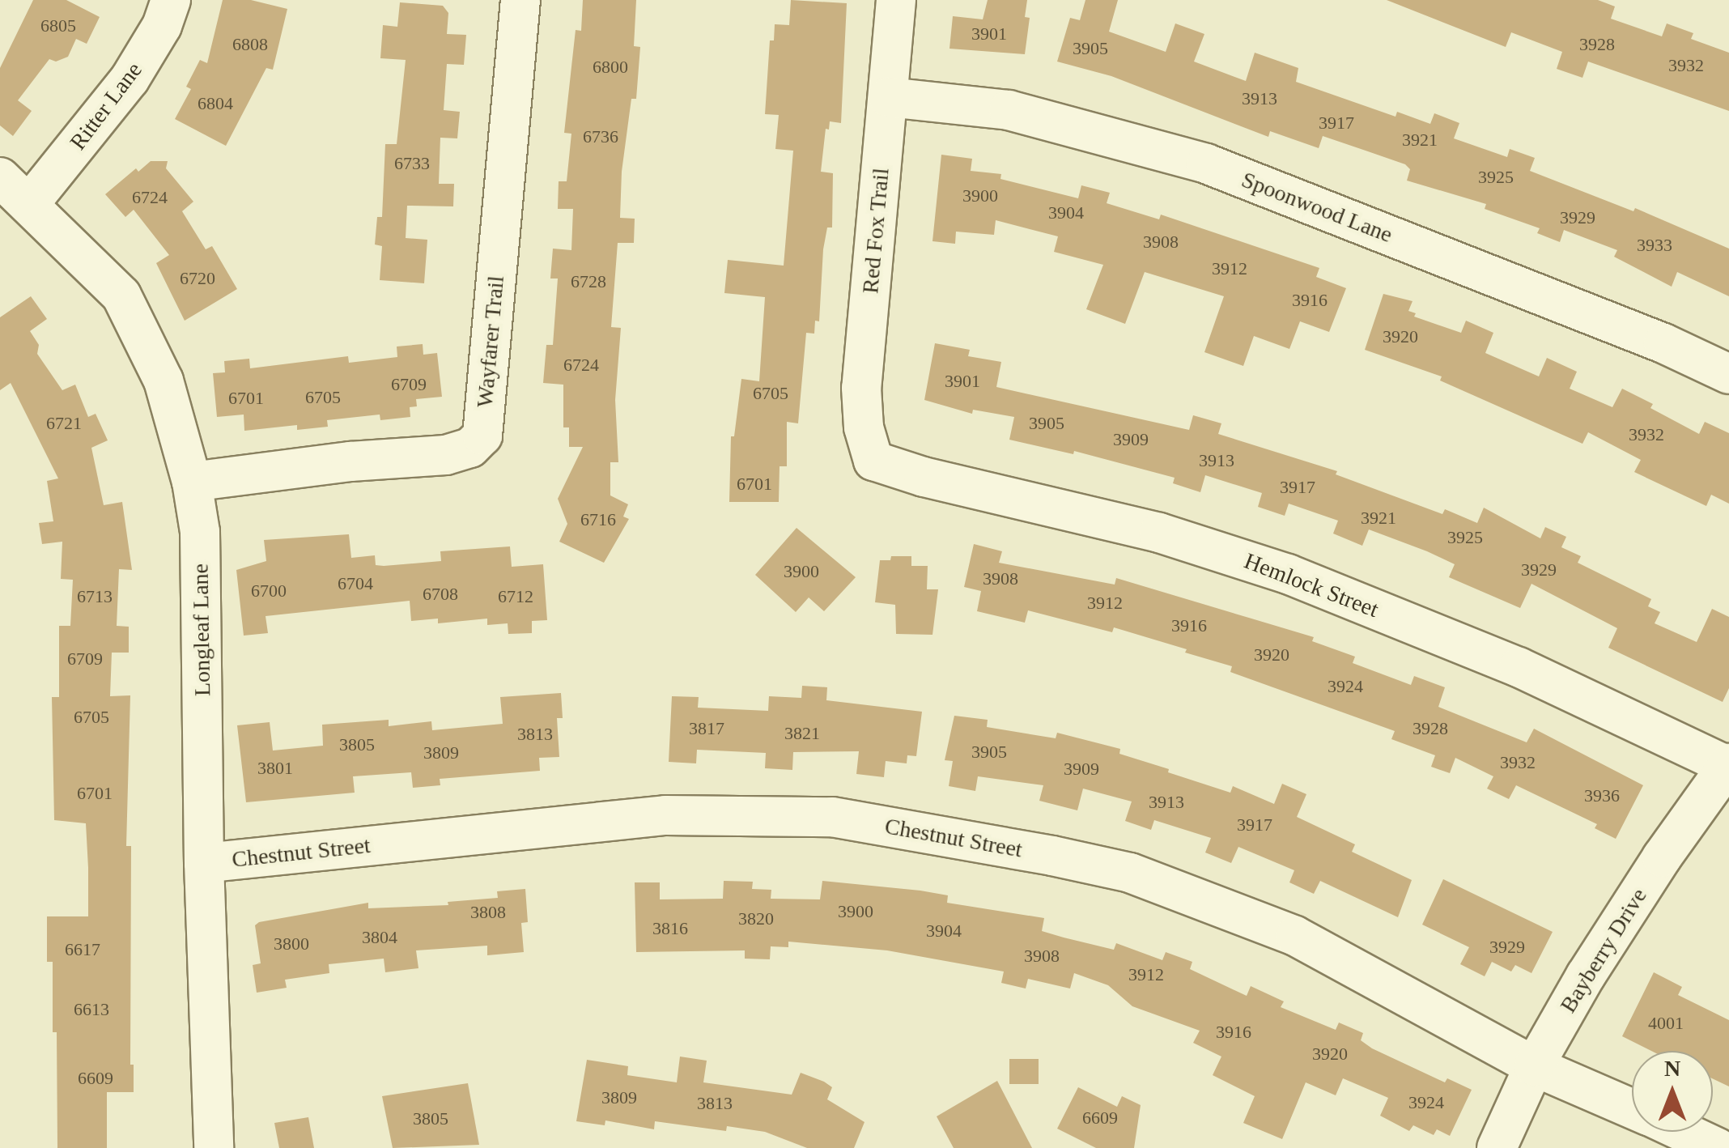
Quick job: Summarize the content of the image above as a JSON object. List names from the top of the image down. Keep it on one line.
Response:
{"streets":{"street":["Ritter Lane","Spoonwood Lane","Red Fox Trail","Wayfarer Trail","Hemlock Street","Longleaf Lane","Chestnut Street","Bayberry Drive"]},"crossings":[["Ritter Lane","Longleaf Lane"],["Spoonwood Lane","Red Fox Trail"],["Red Fox Trail","Hemlock Street"],["Wayfarer Trail","Longleaf Lane"],["Hemlock Street","Bayberry Drive"],["Longleaf Lane","Chestnut Street"],["Chestnut Street","Bayberry Drive"]],"house_numbers":["6805","3901","6808","3928","3905","3932","6800","3913","6804","3917","6736","3921","6733","3925","3900","6724","3904","3929","3908","3933","3912","6720","6728","3916","3920","6724","3901","6709","6705","6705","6701","6721","3905","3932","3909","3913","6701","3917","3921","6716","3925","3929","3900","3908","6704","6700","6708","6713","6712","3912","3916","3920","6709","3924","6705","3817","3928","3821","3813","3805","3905","3809","3932","3801","3909","6701","3936","3913","3917","3900","3808","3820","3816","3904","3804","3800","3929","6617","3908","3912","6613","4001","3916","3920","6609","3809","3924","3813","6609","3805"],"north":"top"}
